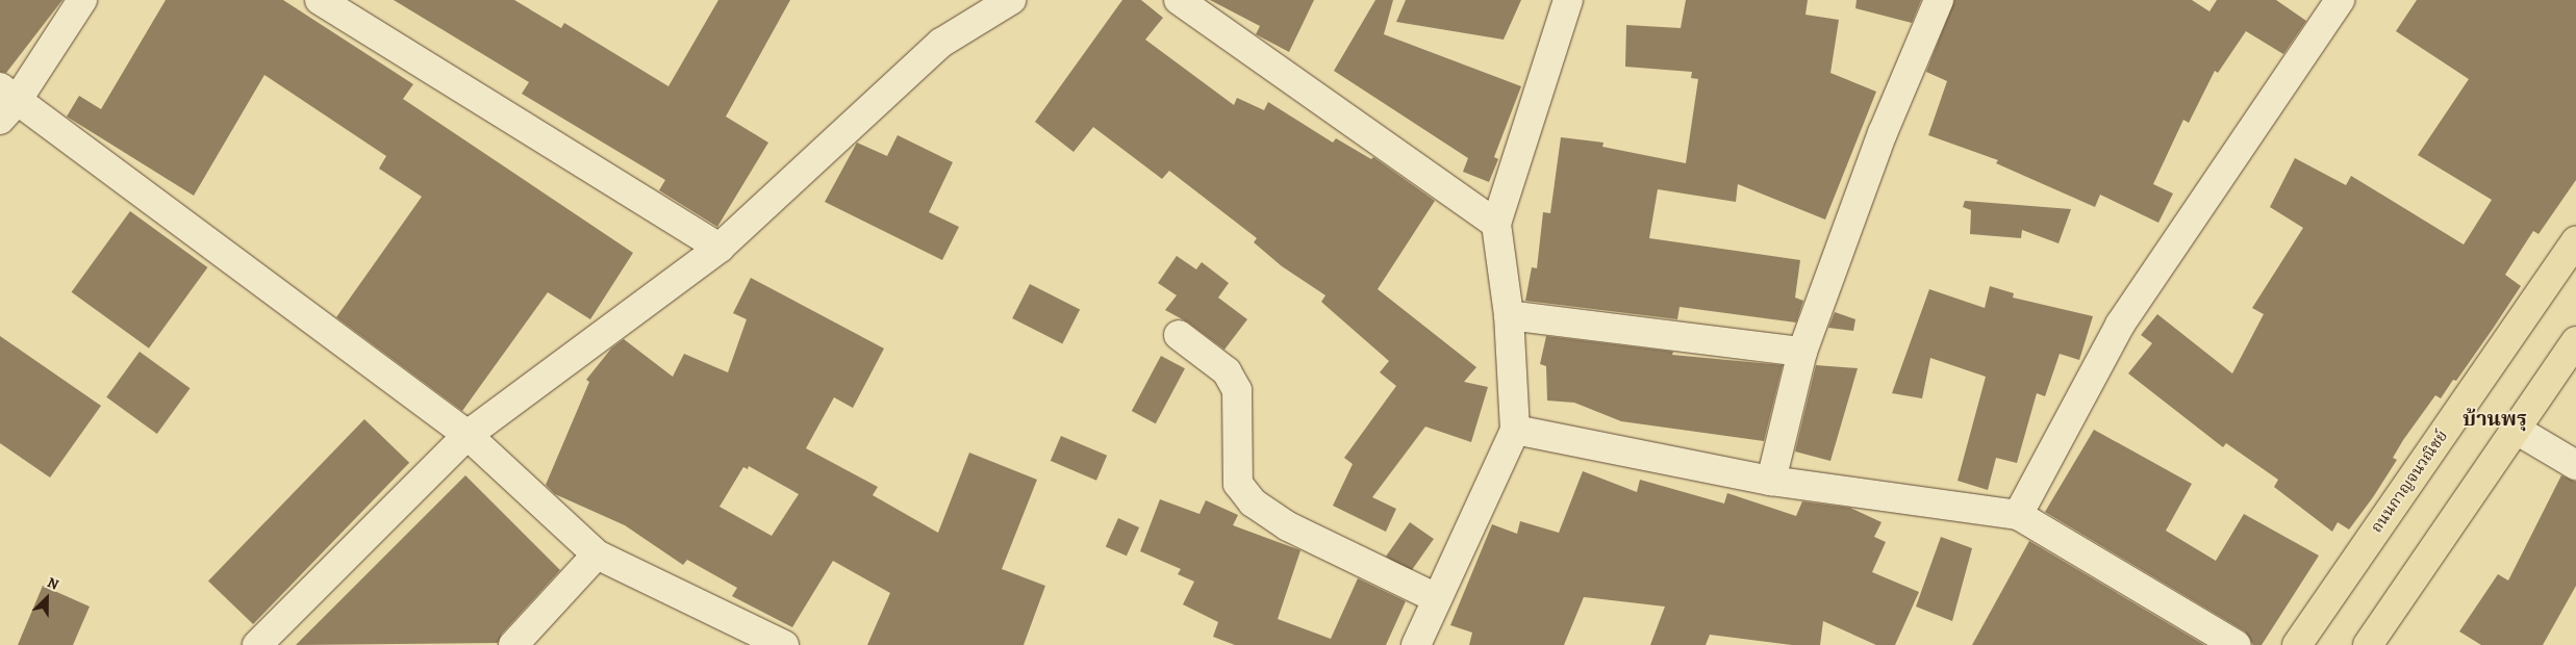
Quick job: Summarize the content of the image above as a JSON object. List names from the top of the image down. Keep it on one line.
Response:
{"streets":{"highway":["ถนนกาญจนวณิชย์"]},"districts":["บ้านพรุ"],"north":"top right"}
